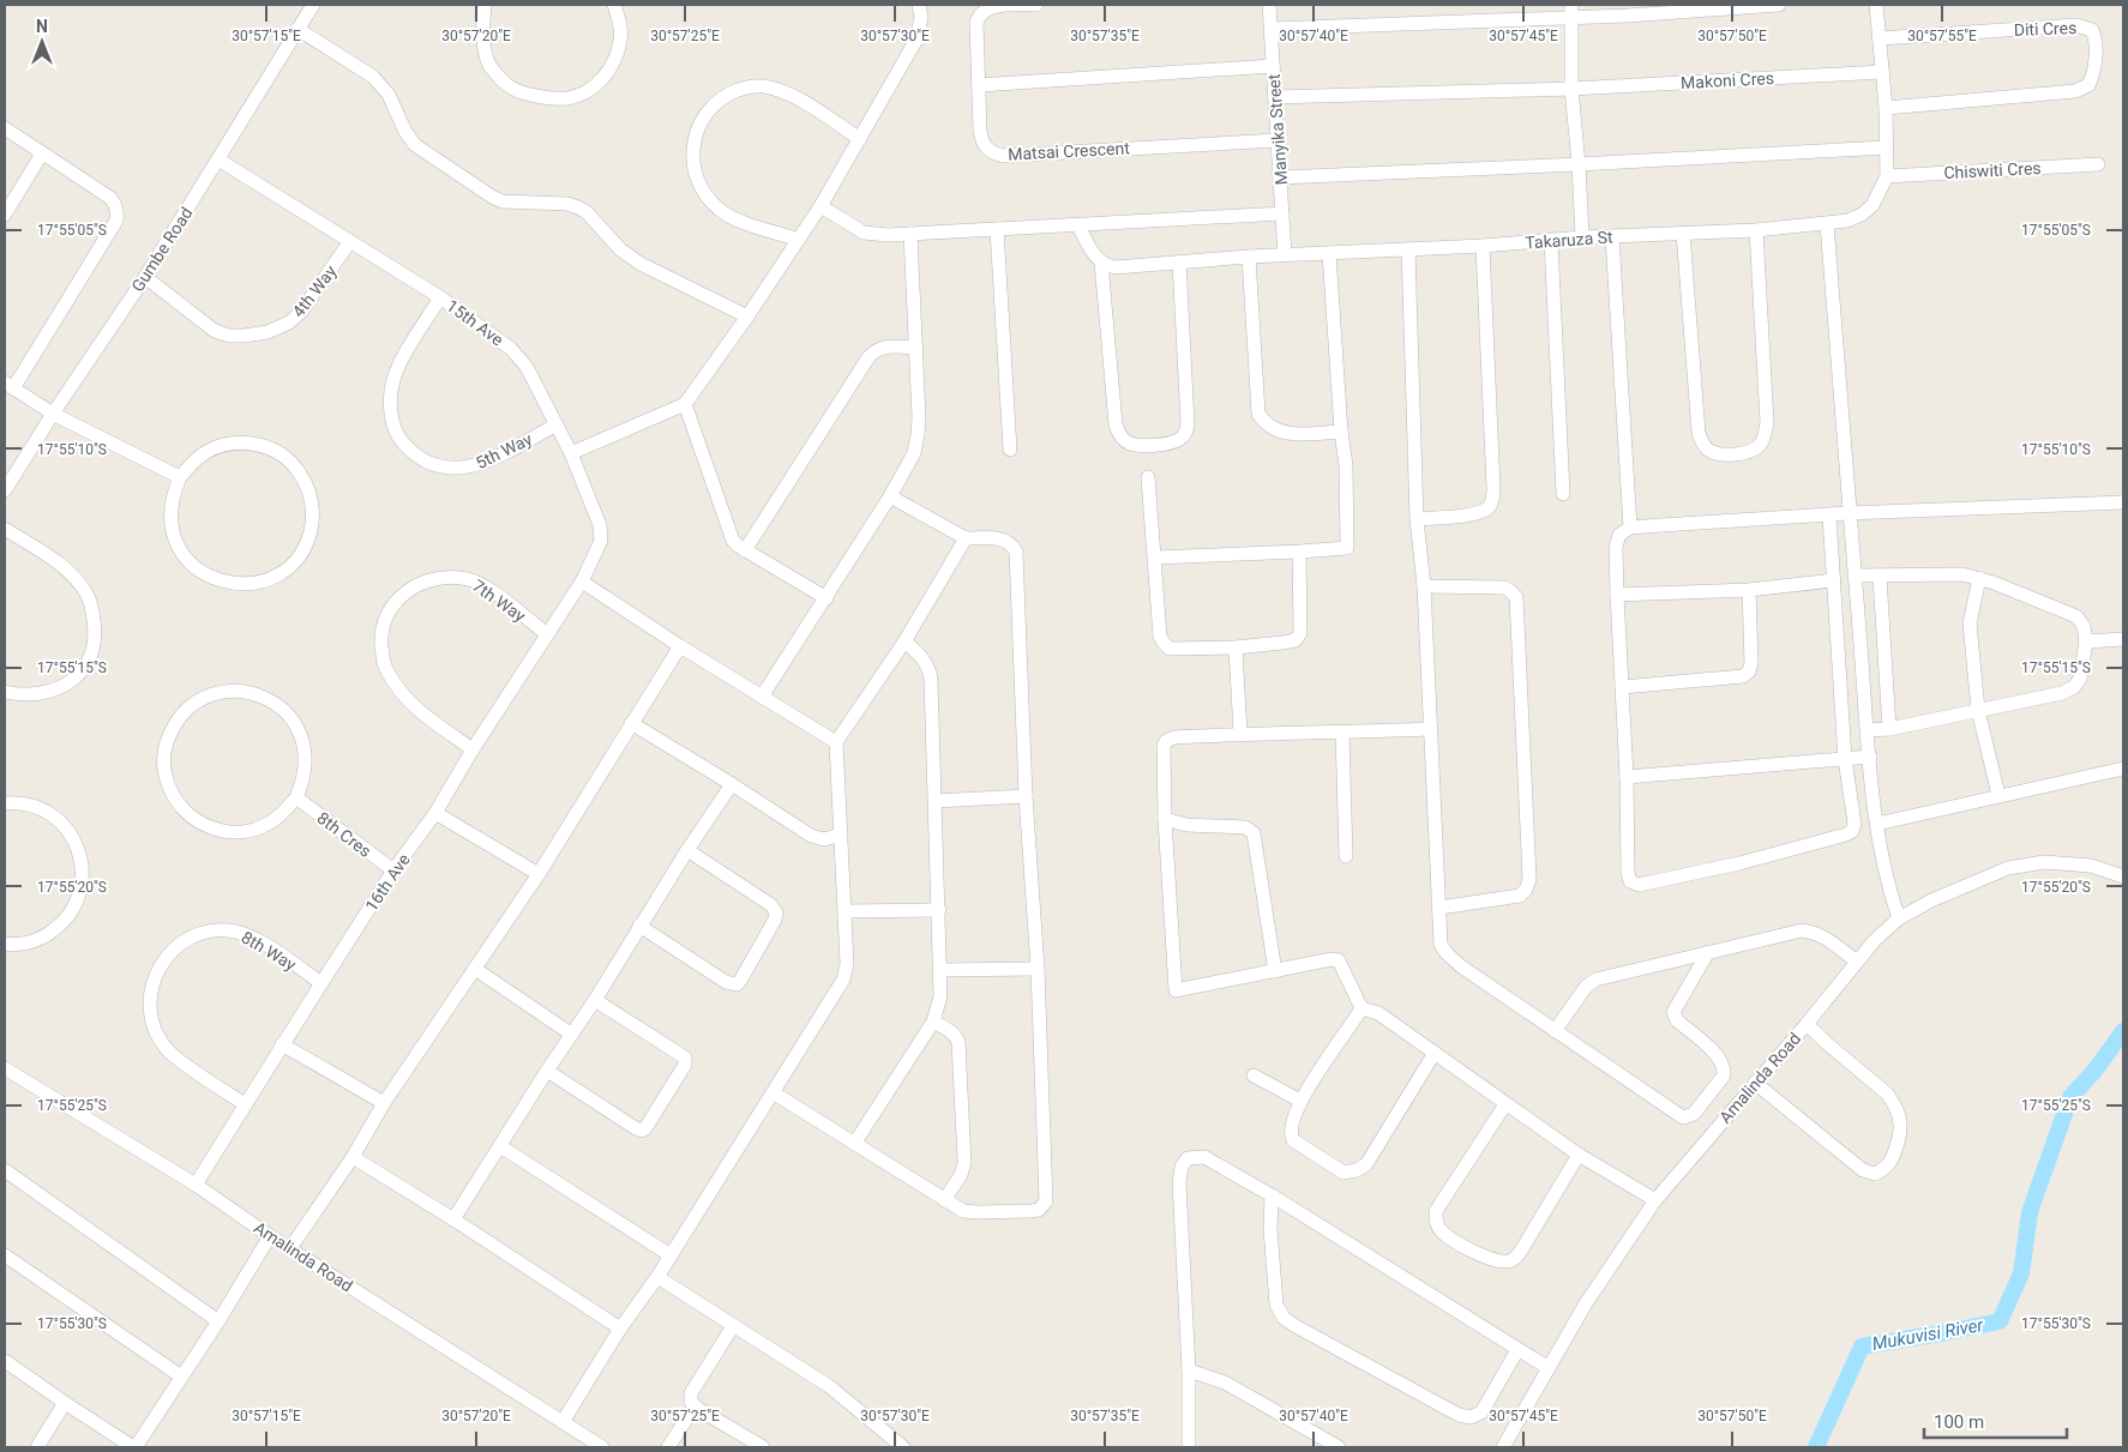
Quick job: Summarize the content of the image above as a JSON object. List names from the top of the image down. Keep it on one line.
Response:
{"streets":{"street":["Diti Cres","Makoni Cres","Manyika Street","Matsai Crescent","Chiswiti Cres","Takaruza St","Gumbe Road","4th Way","15th Ave","5th Way","7th Way","8th Cres","16th Ave","8th Way","Amalinda Road"]},"crossings":[["Makoni Cres","Manyika Street"],["Manyika Street","Matsai Crescent"],["Manyika Street","Takaruza St"],["Chiswiti Cres","Takaruza St"],["Gumbe Road","4th Way"],["Gumbe Road","15th Ave"],["4th Way","15th Ave"],["15th Ave","5th Way"],["15th Ave","16th Ave"],["7th Way","16th Ave"],["8th Cres","16th Ave"],["16th Ave","8th Way"],["16th Ave","Amalinda Road"]],"water":["Mukuvisi River"],"scale_bar":"100 m","north":"top","coordinates":["30°57'15\"E","30°57'20\"E","30°57'25\"E","30°57'30\"E","30°57'35\"E","30°57'40\"E","30°57'45\"E","30°57'50\"E","30°57'55\"E","17°55'05\"S","17°55'10\"S","17°55'15\"S","17°55'20\"S","17°55'25\"S","17°55'30\"S"]}
